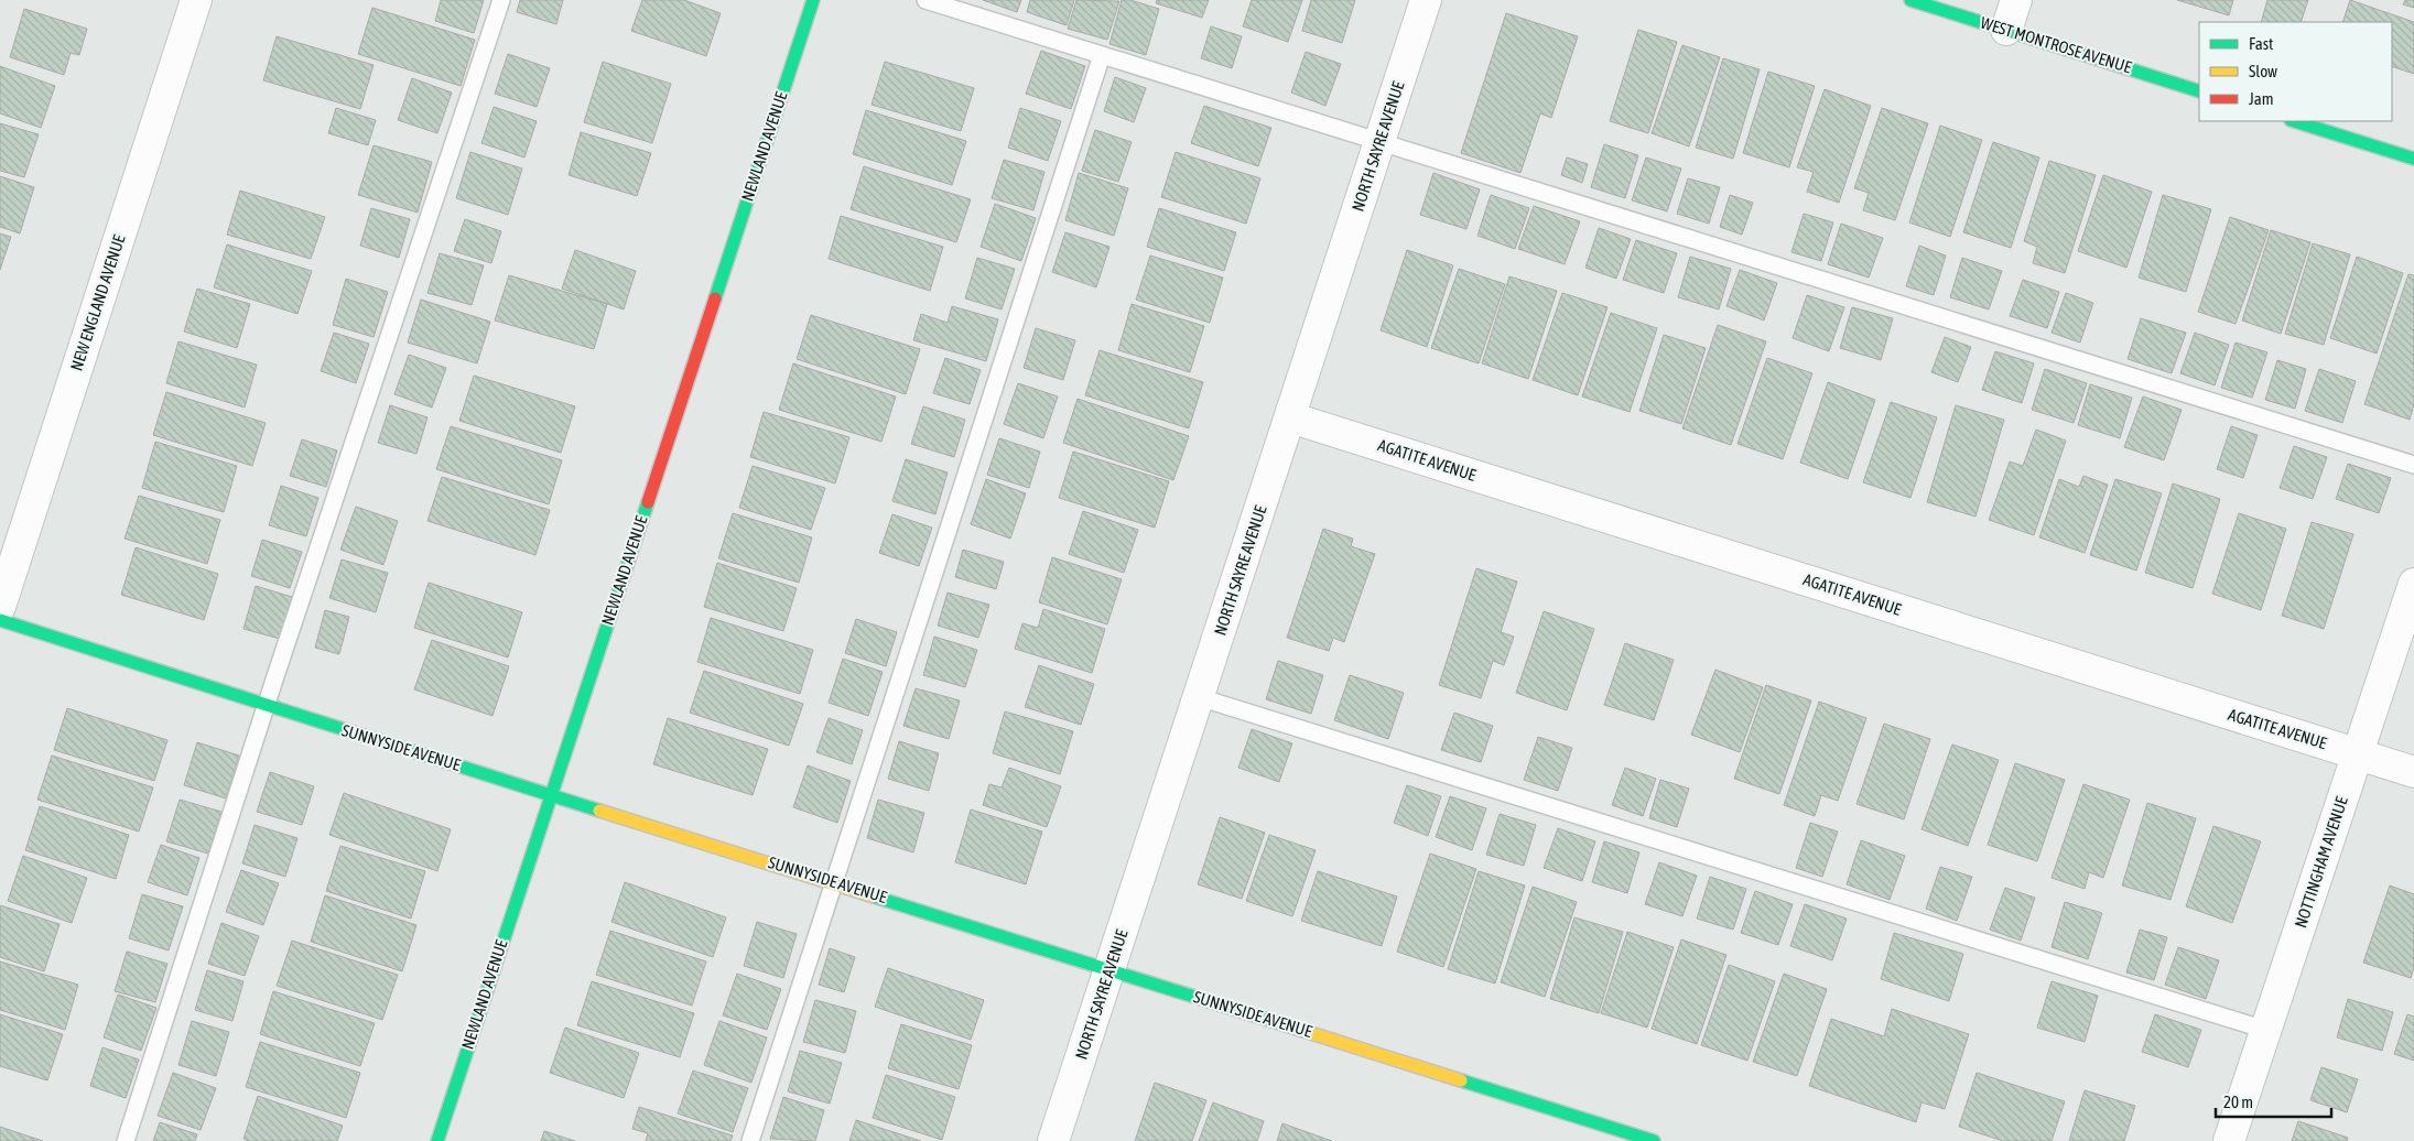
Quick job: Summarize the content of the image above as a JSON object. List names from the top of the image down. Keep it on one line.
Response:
{"streets":{"street":["WEST MONTROSE AVENUE","NEWLAND AVENUE","NORTH SAYRE AVENUE","NEW ENGLAND AVENUE","AGATITE AVENUE","SUNNYSIDE AVENUE","NOTTINGHAM AVENUE"]},"crossings":[["NEWLAND AVENUE","SUNNYSIDE AVENUE"],["NORTH SAYRE AVENUE","AGATITE AVENUE"],["NORTH SAYRE AVENUE","SUNNYSIDE AVENUE"],["AGATITE AVENUE","NOTTINGHAM AVENUE"]],"legend":["Fast","Slow","Jam"],"scale_bar":"20 m"}
